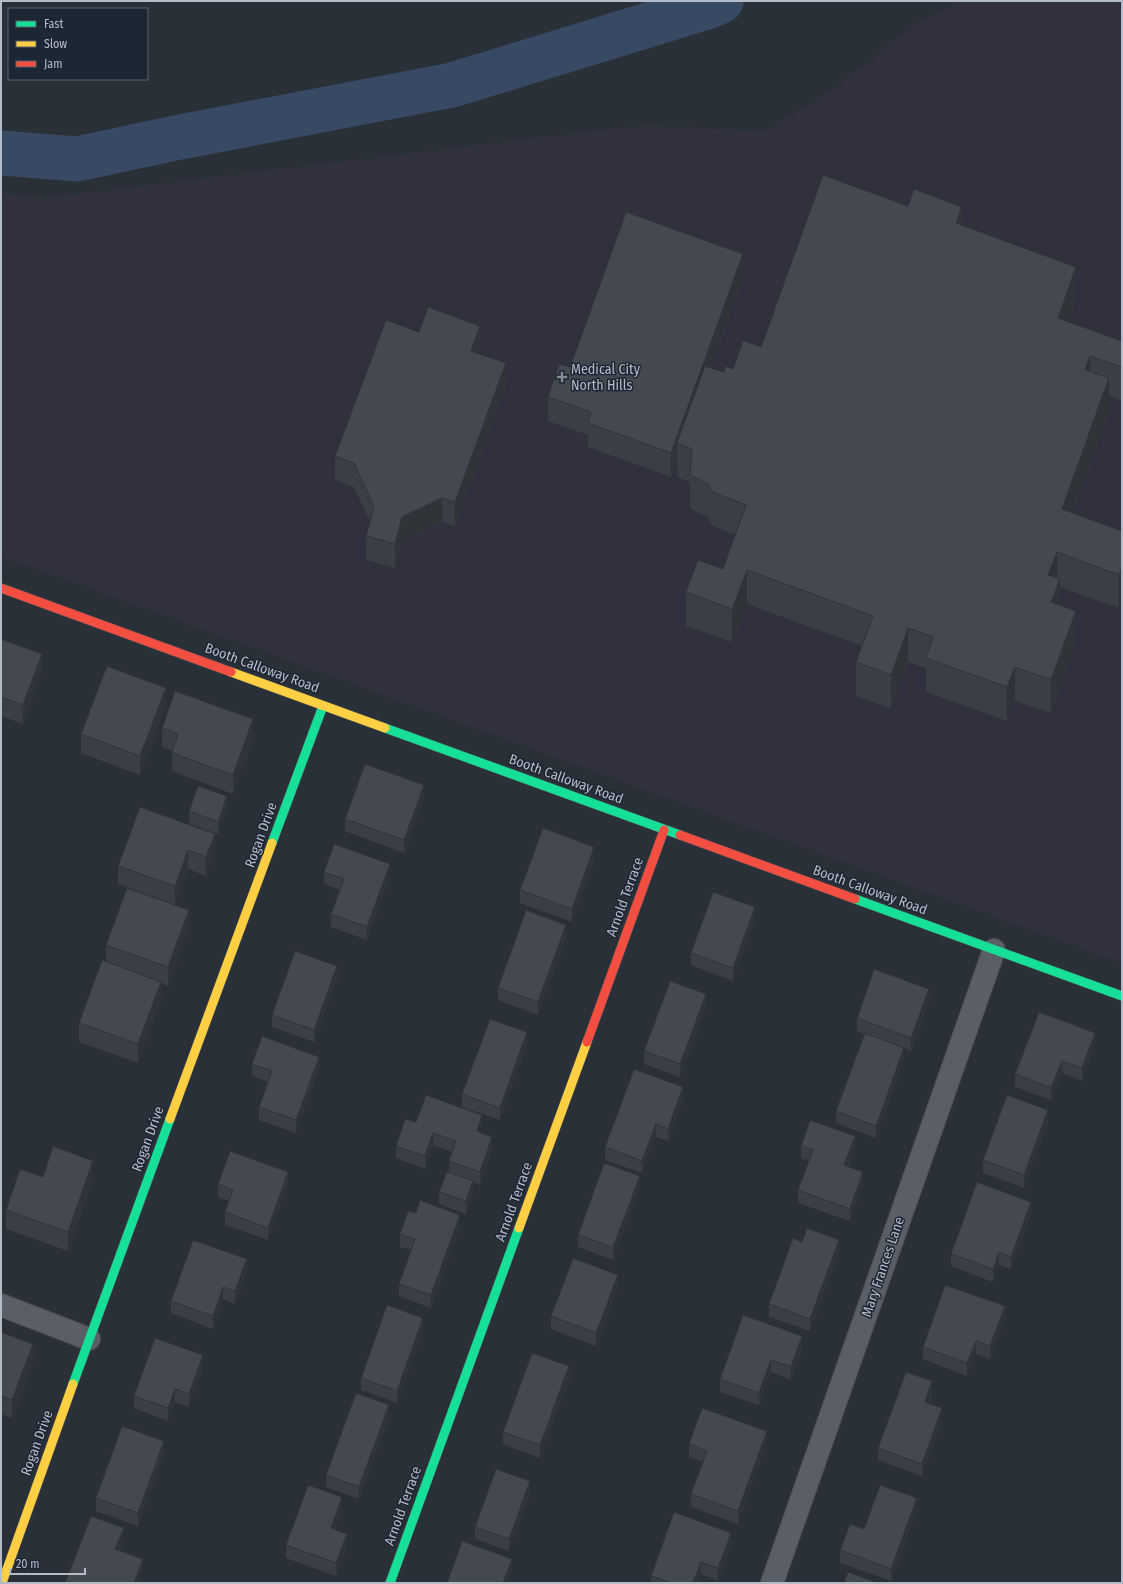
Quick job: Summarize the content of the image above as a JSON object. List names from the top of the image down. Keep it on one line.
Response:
{"streets":{"street":["Booth Calloway Road","Rogan Drive","Arnold Terrace","Mary Frances Lane"]},"crossings":[["Booth Calloway Road","Rogan Drive"],["Booth Calloway Road","Arnold Terrace"],["Booth Calloway Road","Mary Frances Lane"]],"places":{"health":["Medical City North Hills"]},"legend":["Fast","Slow","Jam"],"scale_bar":"20 m"}
